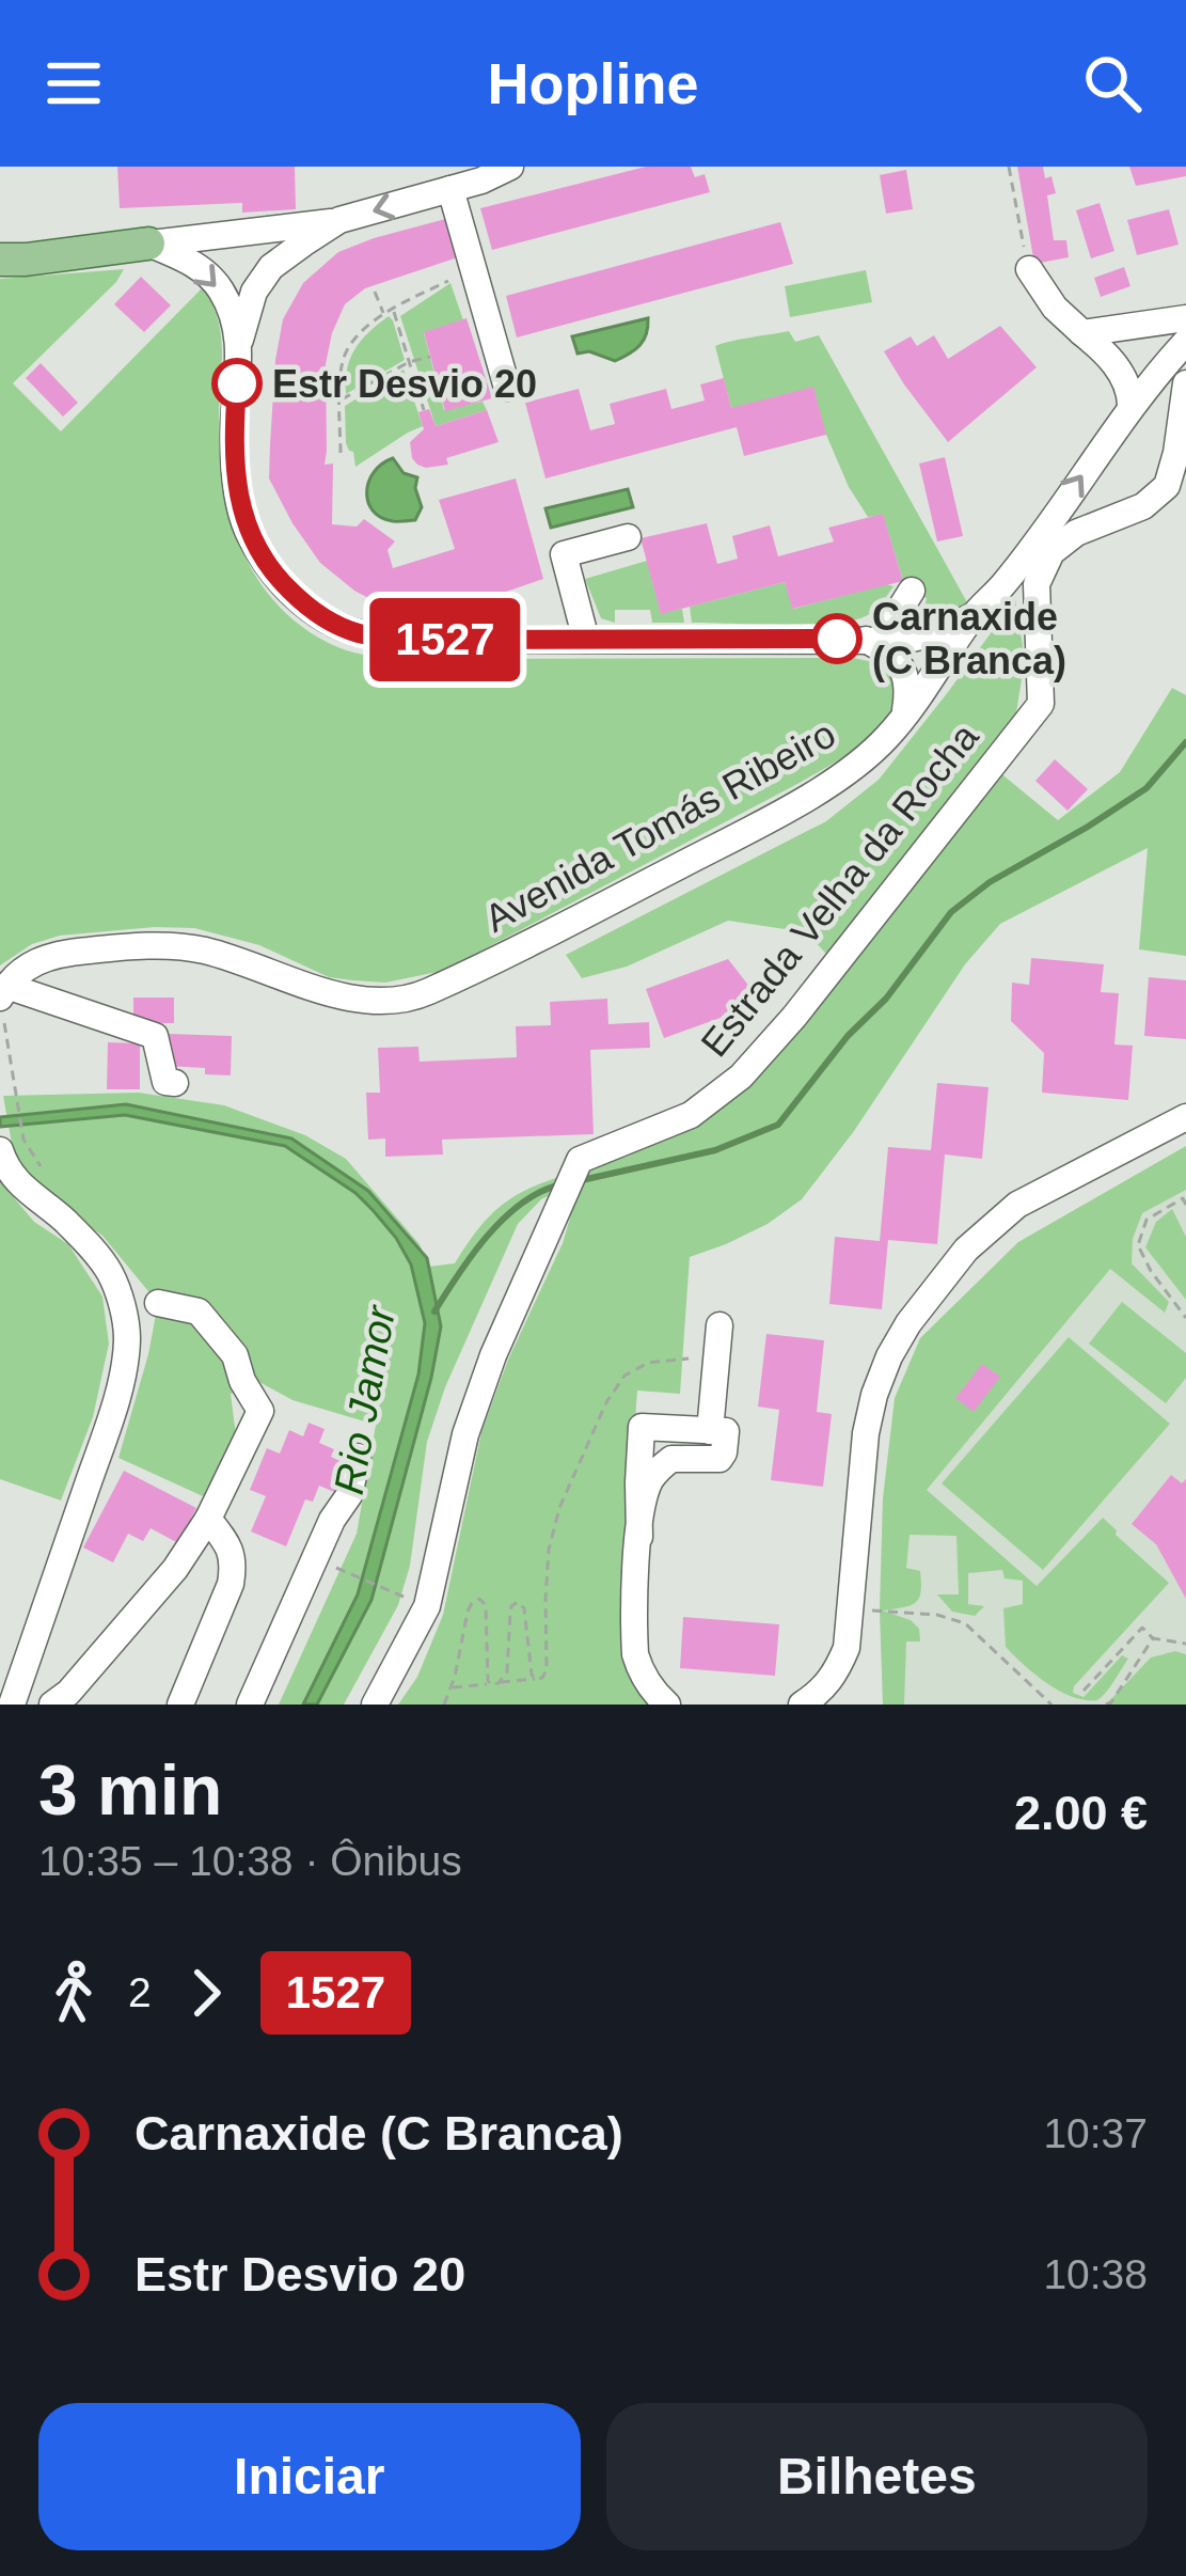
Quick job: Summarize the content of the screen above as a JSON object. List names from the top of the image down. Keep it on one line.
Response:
{"streets":{"street":["Avenida Tomás Ribeiro","Estrada Velha da Rocha"]},"water":["Rio Jamor"],"places":["Estr Desvio 20","Carnaxide (C Branca)"],"lines":["bus line 1527"],"page":{"header":"Hopline","on_map":"1527","heading":["3 min","10:35 – 10:38 · Ônibus","2.00 €"],"legs":["2","1527"],"list":[{"name":"Carnaxide (C Branca)","value":"10:37"},{"name":"Estr Desvio 20","value":"10:38"}],"buttons":["Iniciar","Bilhetes"]}}
